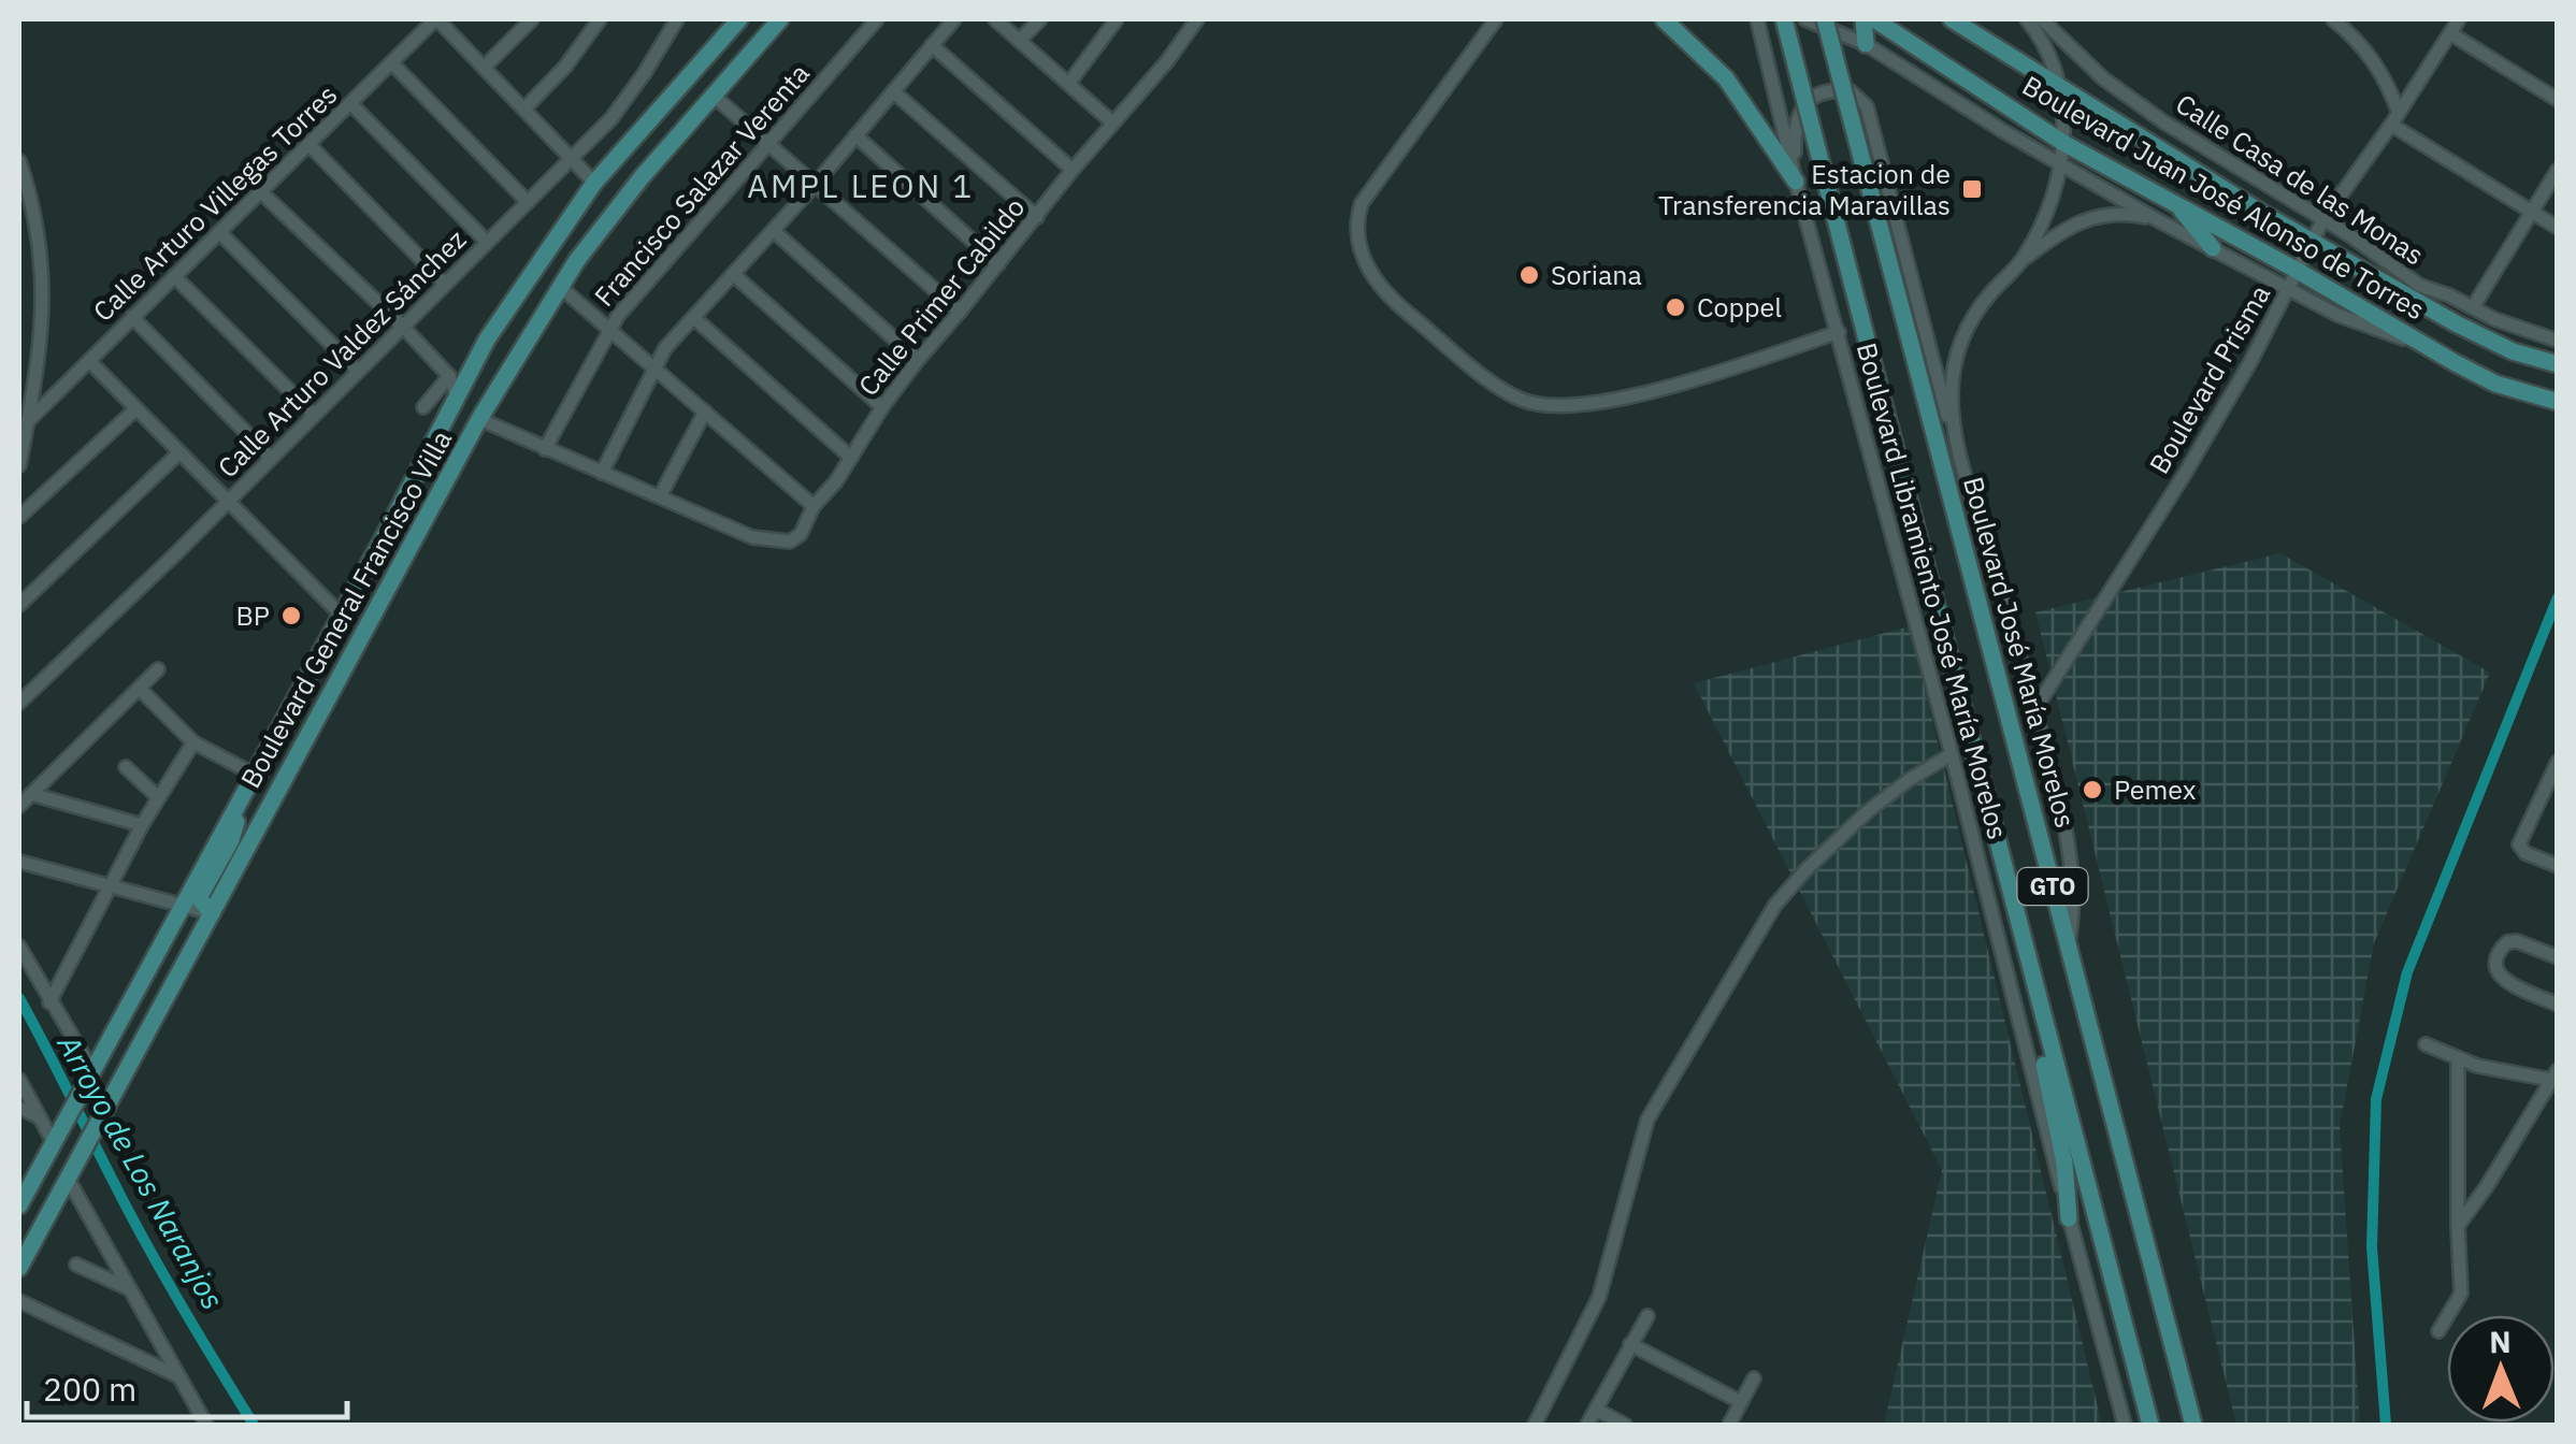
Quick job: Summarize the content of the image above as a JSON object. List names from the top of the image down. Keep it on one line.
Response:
{"streets":{"main road":["Boulevard Juan José Alonso de Torres","Boulevard General Francisco Villa","Boulevard José María Morelos","GTO"],"street":["Calle Casa de las Monas","Francisco Salazar Verenta","Calle Arturo Villegas Torres","Calle Primer Cabildo","Calle Arturo Valdez Sánchez","Boulevard Prisma","Boulevard Libramiento José María Morelos"]},"crossings":[["Calle Casa de las Monas","Boulevard Prisma"],["Boulevard Juan José Alonso de Torres","Boulevard Prisma"]],"districts":["AMPL LEON 1"],"water":["Arroyo de Los Naranjos"],"places":{"transit":["Estacion de Transferencia Maravillas"],"other":["Soriana","Coppel","BP","Pemex"]},"scale_bar":"200 m","north":"top"}
